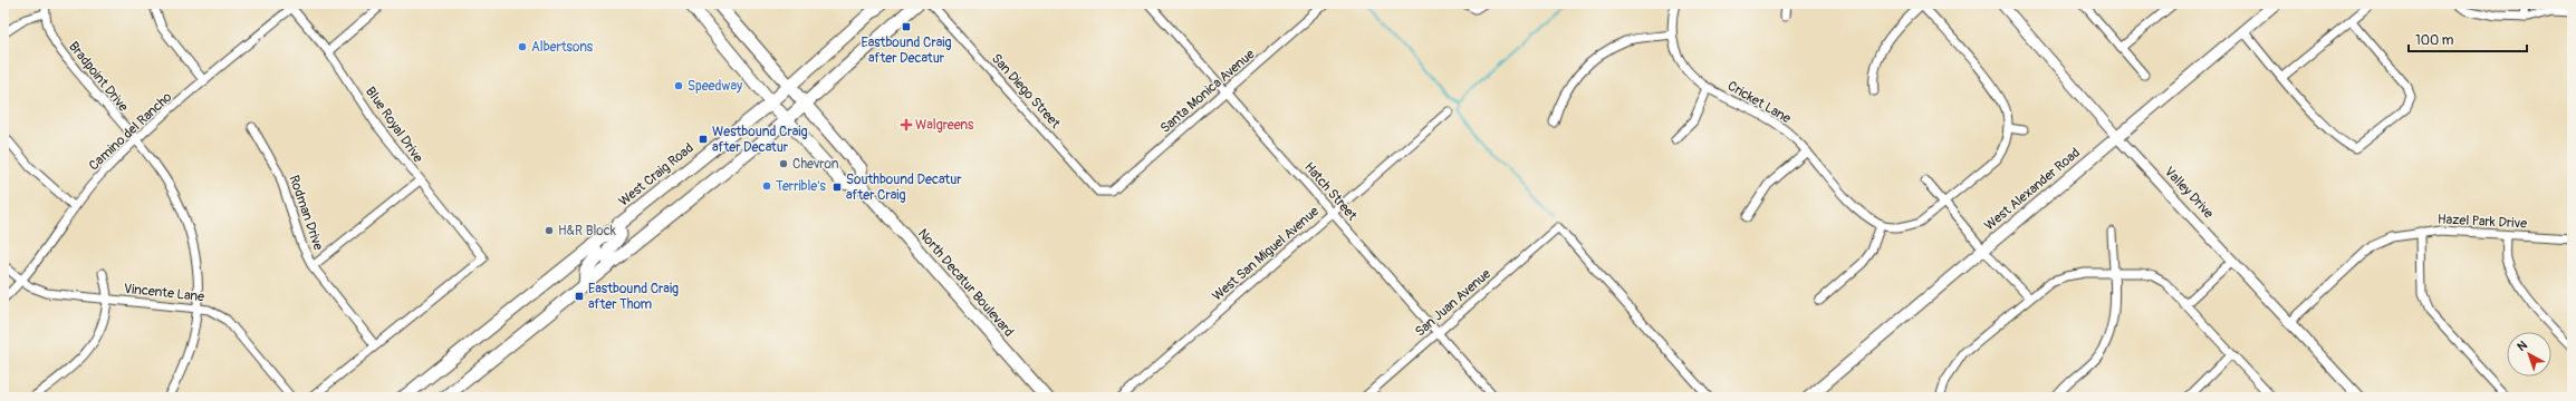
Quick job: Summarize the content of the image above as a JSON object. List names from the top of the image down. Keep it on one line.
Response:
{"streets":{"main road":["West Craig Road","West Alexander Road","North Decatur Boulevard"],"street":["Bradpoint Drive","San Diego Street","Santa Monica Avenue","Cricket Lane","Blue Royal Drive","Camino del Rancho","Hatch Street","Valley Drive","Rodman Drive","Hazel Park Drive","West San Miguel Avenue","Vincente Lane","San Juan Avenue"]},"crossings":[["Bradpoint Drive","Camino del Rancho"],["Bradpoint Drive","Vincente Lane"],["San Diego Street","Santa Monica Avenue"],["Santa Monica Avenue","Hatch Street"],["Blue Royal Drive","Camino del Rancho"],["Blue Royal Drive","Rodman Drive"],["Camino del Rancho","Vincente Lane"],["West Alexander Road","Valley Drive"],["Hatch Street","West San Miguel Avenue"],["Hatch Street","San Juan Avenue"],["Valley Drive","Hazel Park Drive"]],"places":{"transit":["Eastbound Craig after Decatur","Westbound Craig after Decatur","Southbound Decatur after Craig","Eastbound Craig after Thom"],"other":["Albertsons","Speedway","Chevron","Terrible's","H&R Block"],"health":["Walgreens"]},"scale_bar":"100 m","north":"top left"}
